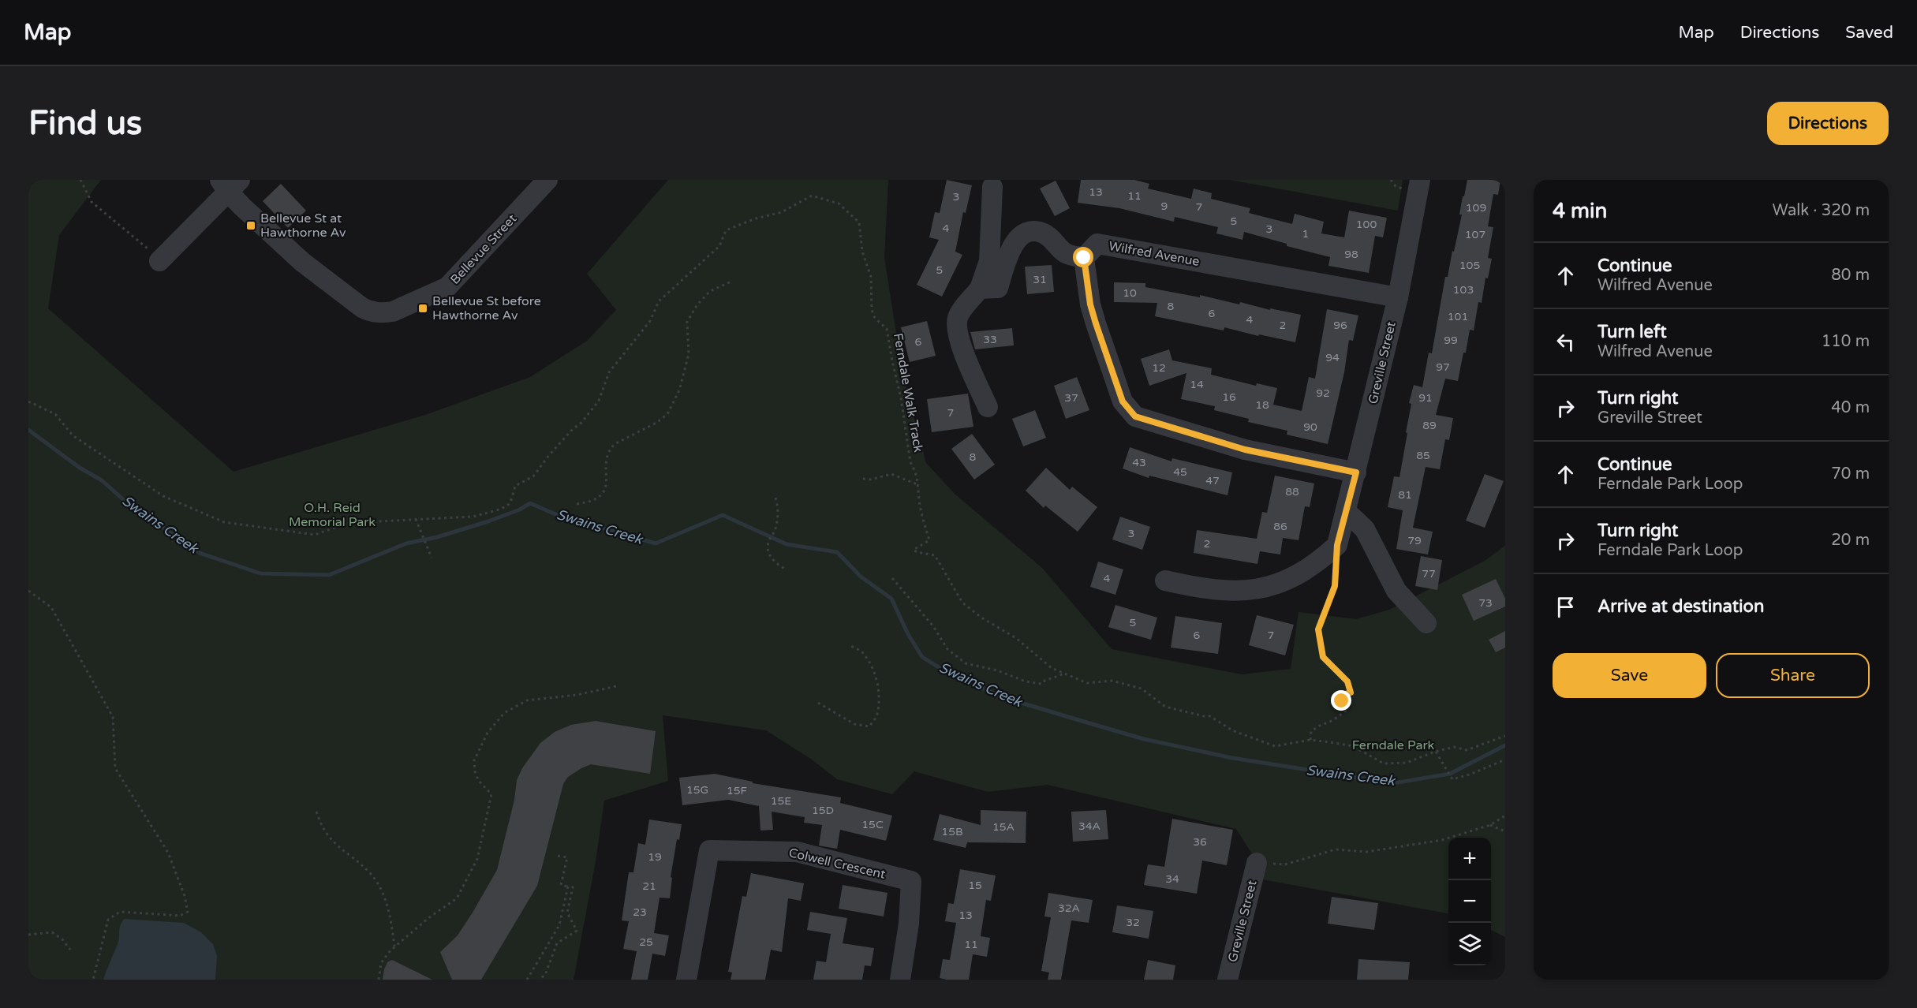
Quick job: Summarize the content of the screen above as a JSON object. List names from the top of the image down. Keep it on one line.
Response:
{"streets":{"street":["Bellevue Street","Wilfred Avenue","Greville Street","Colwell Crescent"],"path":["Ferndale Walk Track"]},"crossings":[["Wilfred Avenue","Greville Street"]],"water":["Swains Creek"],"parks":["O.H. Reid Memorial Park","Ferndale Park"],"places":{"transit":["Bellevue St at Hawthorne Av","Bellevue St before Hawthorne Av"]},"house_numbers":["13","11","3","9","7","109","5","100","4","3","1","107","98","105","5","31","103","10","8","6","101","4","2","96","33","99","6","94","97","12","14","92","16","37","91","18","7","89","90","85","8","43","45","47","88","81","86","3","79","2","77","4","73","5","6","7","15G","15F","15E","15D","15C","34A","15A","15B","36","19","34","15","21","32A","23","13","32","25","11"],"page":{"header":"Map","nav":["Map","Directions","Saved"],"buttons":["Directions",["Save","Share"]],"title":"Find us","heading":["4 min","Walk · 320 m"],"list":[["Continue","Wilfred Avenue","80 m"],["Turn left","Wilfred Avenue","110 m"],["Turn right","Greville Street","40 m"],["Continue","Ferndale Park Loop","70 m"],["Turn right","Ferndale Park Loop","20 m"],"Arrive at destination"],"map_buttons":["+","−"]}}
